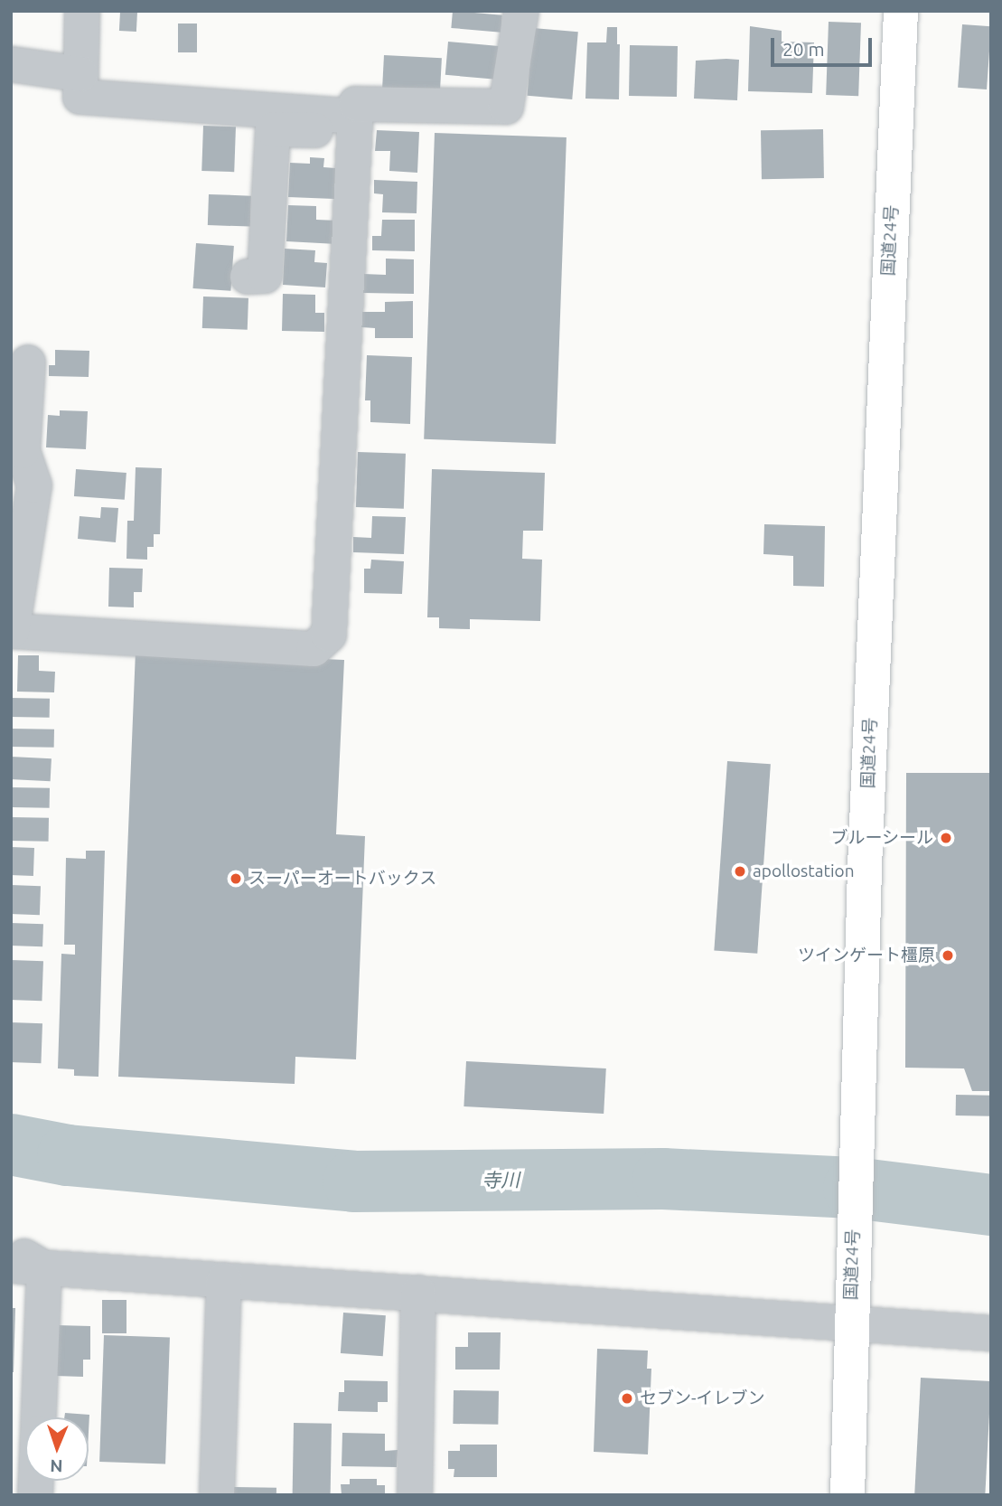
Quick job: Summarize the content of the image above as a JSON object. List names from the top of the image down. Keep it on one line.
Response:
{"streets":{"highway":["国道24号"]},"water":["寺川"],"places":["ブルーシール","apollostation","スーパーオートバックス","ツインゲート橿原","セブン-イレブン"],"scale_bar":"20 m","north":"bottom"}
